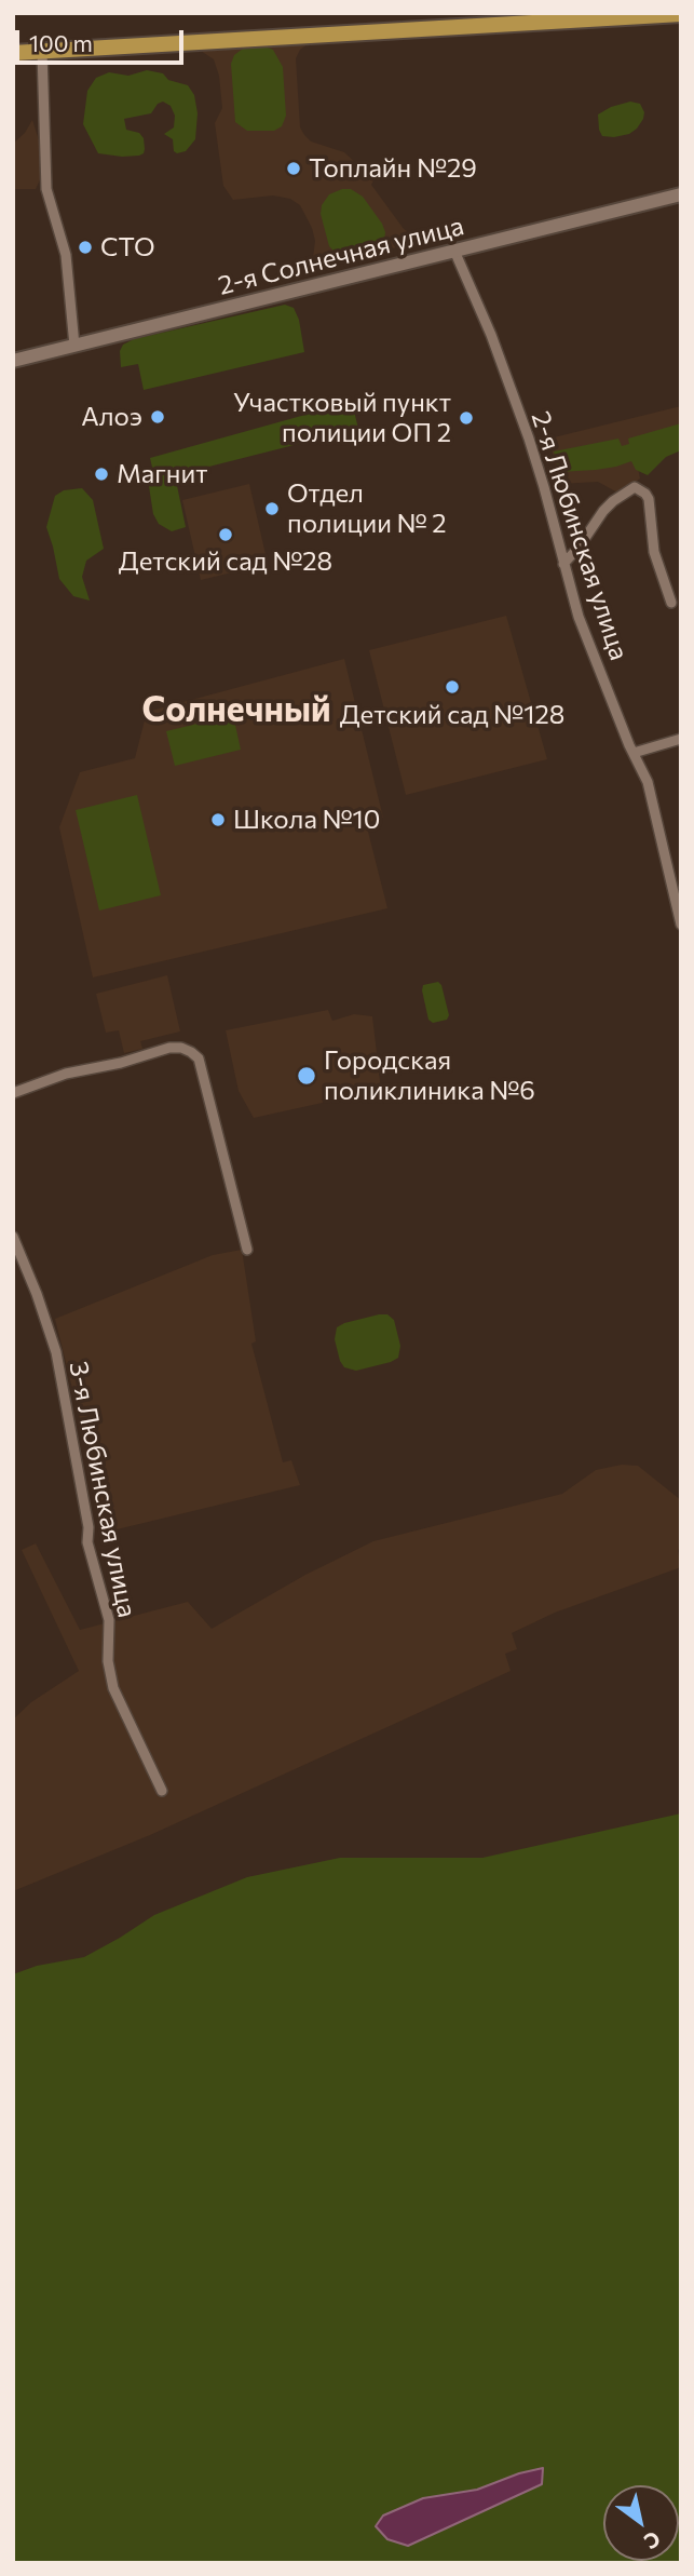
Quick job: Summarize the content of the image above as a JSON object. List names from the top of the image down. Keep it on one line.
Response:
{"streets":{"main road":["2-я Солнечная улица"],"street":["2-я Любинская улица","3-я Любинская улица"]},"crossings":[["2-я Солнечная улица","2-я Любинская улица"]],"districts":["Солнечный"],"places":["Топлайн №29","СТО","Алоэ","Участковый пункт полиции ОП 2","Магнит","Отдел полиции № 2","Детский сад №28","Детский сад №128","Школа №10","Городская поликлиника №6"],"scale_bar":"100 m","north":"bottom right"}
